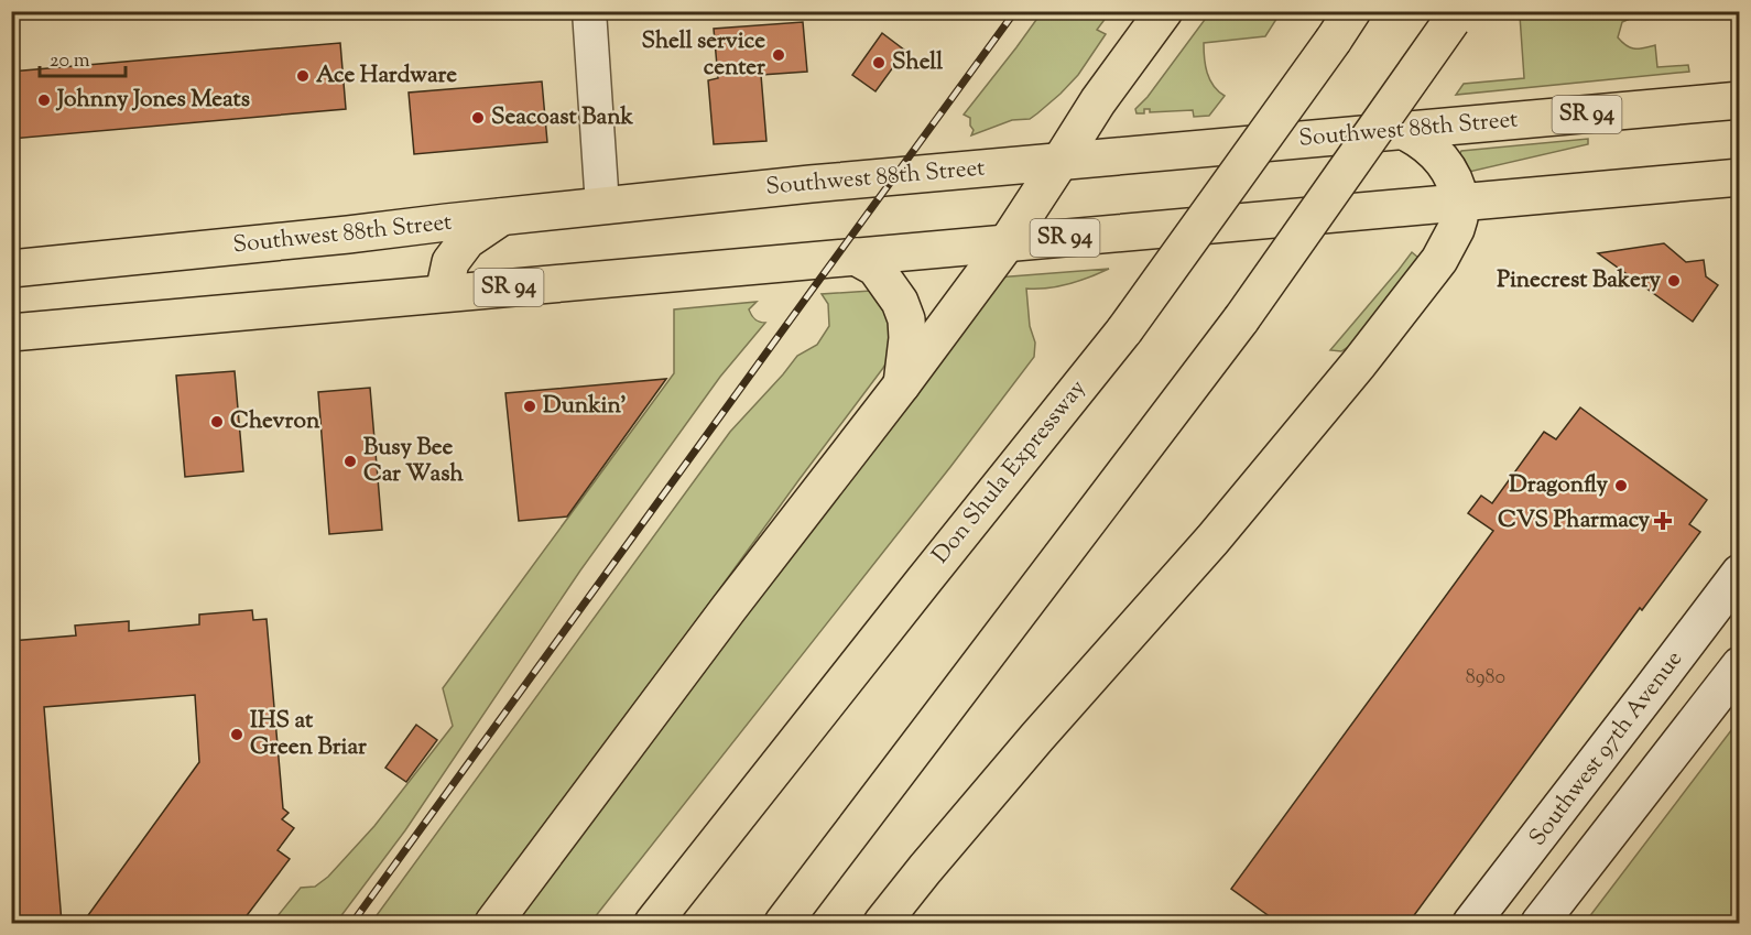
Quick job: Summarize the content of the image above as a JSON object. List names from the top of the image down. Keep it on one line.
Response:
{"streets":{"main road":["SR 94","Southwest 88th Street","Don Shula Expressway"],"street":["Southwest 97th Avenue"]},"places":{"other":["Shell service center","Shell","Ace Hardware","Johnny Jones Meats","Seacoast Bank","Pinecrest Bakery","Dunkin'","Chevron","Busy Bee Car Wash","Dragonfly","IHS at Green Briar"],"health":["CVS Pharmacy"]},"house_numbers":["8980"],"scale_bar":"20 m"}
